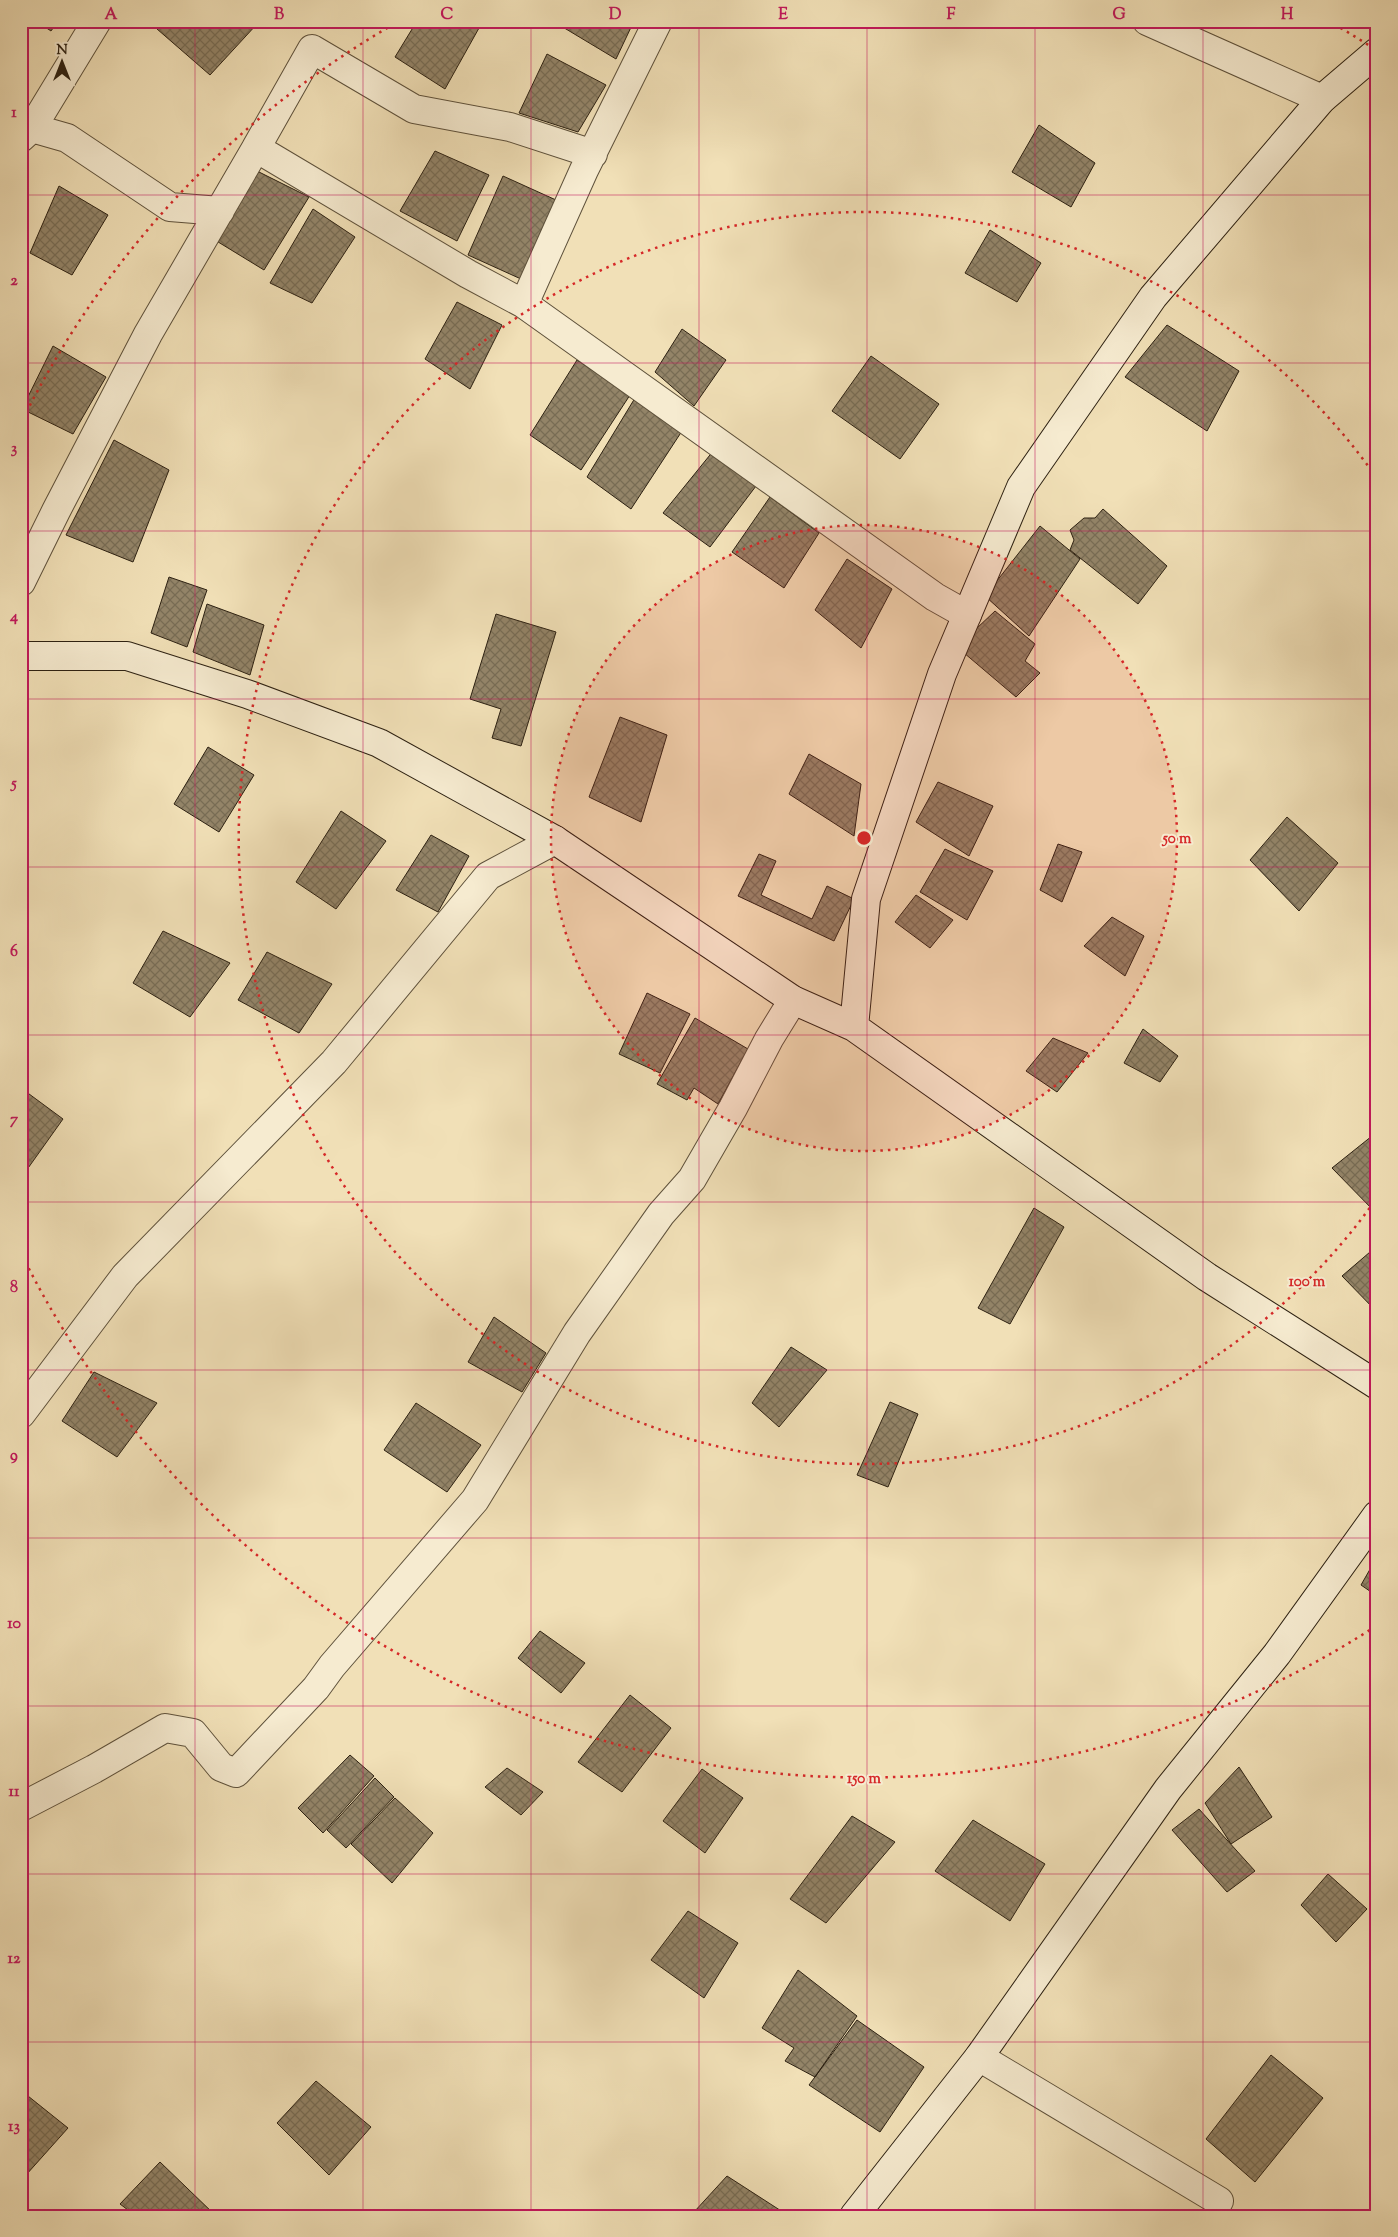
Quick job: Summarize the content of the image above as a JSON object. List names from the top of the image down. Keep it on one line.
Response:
{"north":"top","grid":{"columns":["A","B","C","D","E","F","G","H"],"rows":["1","2","3","4","5","6","7","8","9","10","11","12","13"]},"rings":["50 m","100 m","150 m"]}
